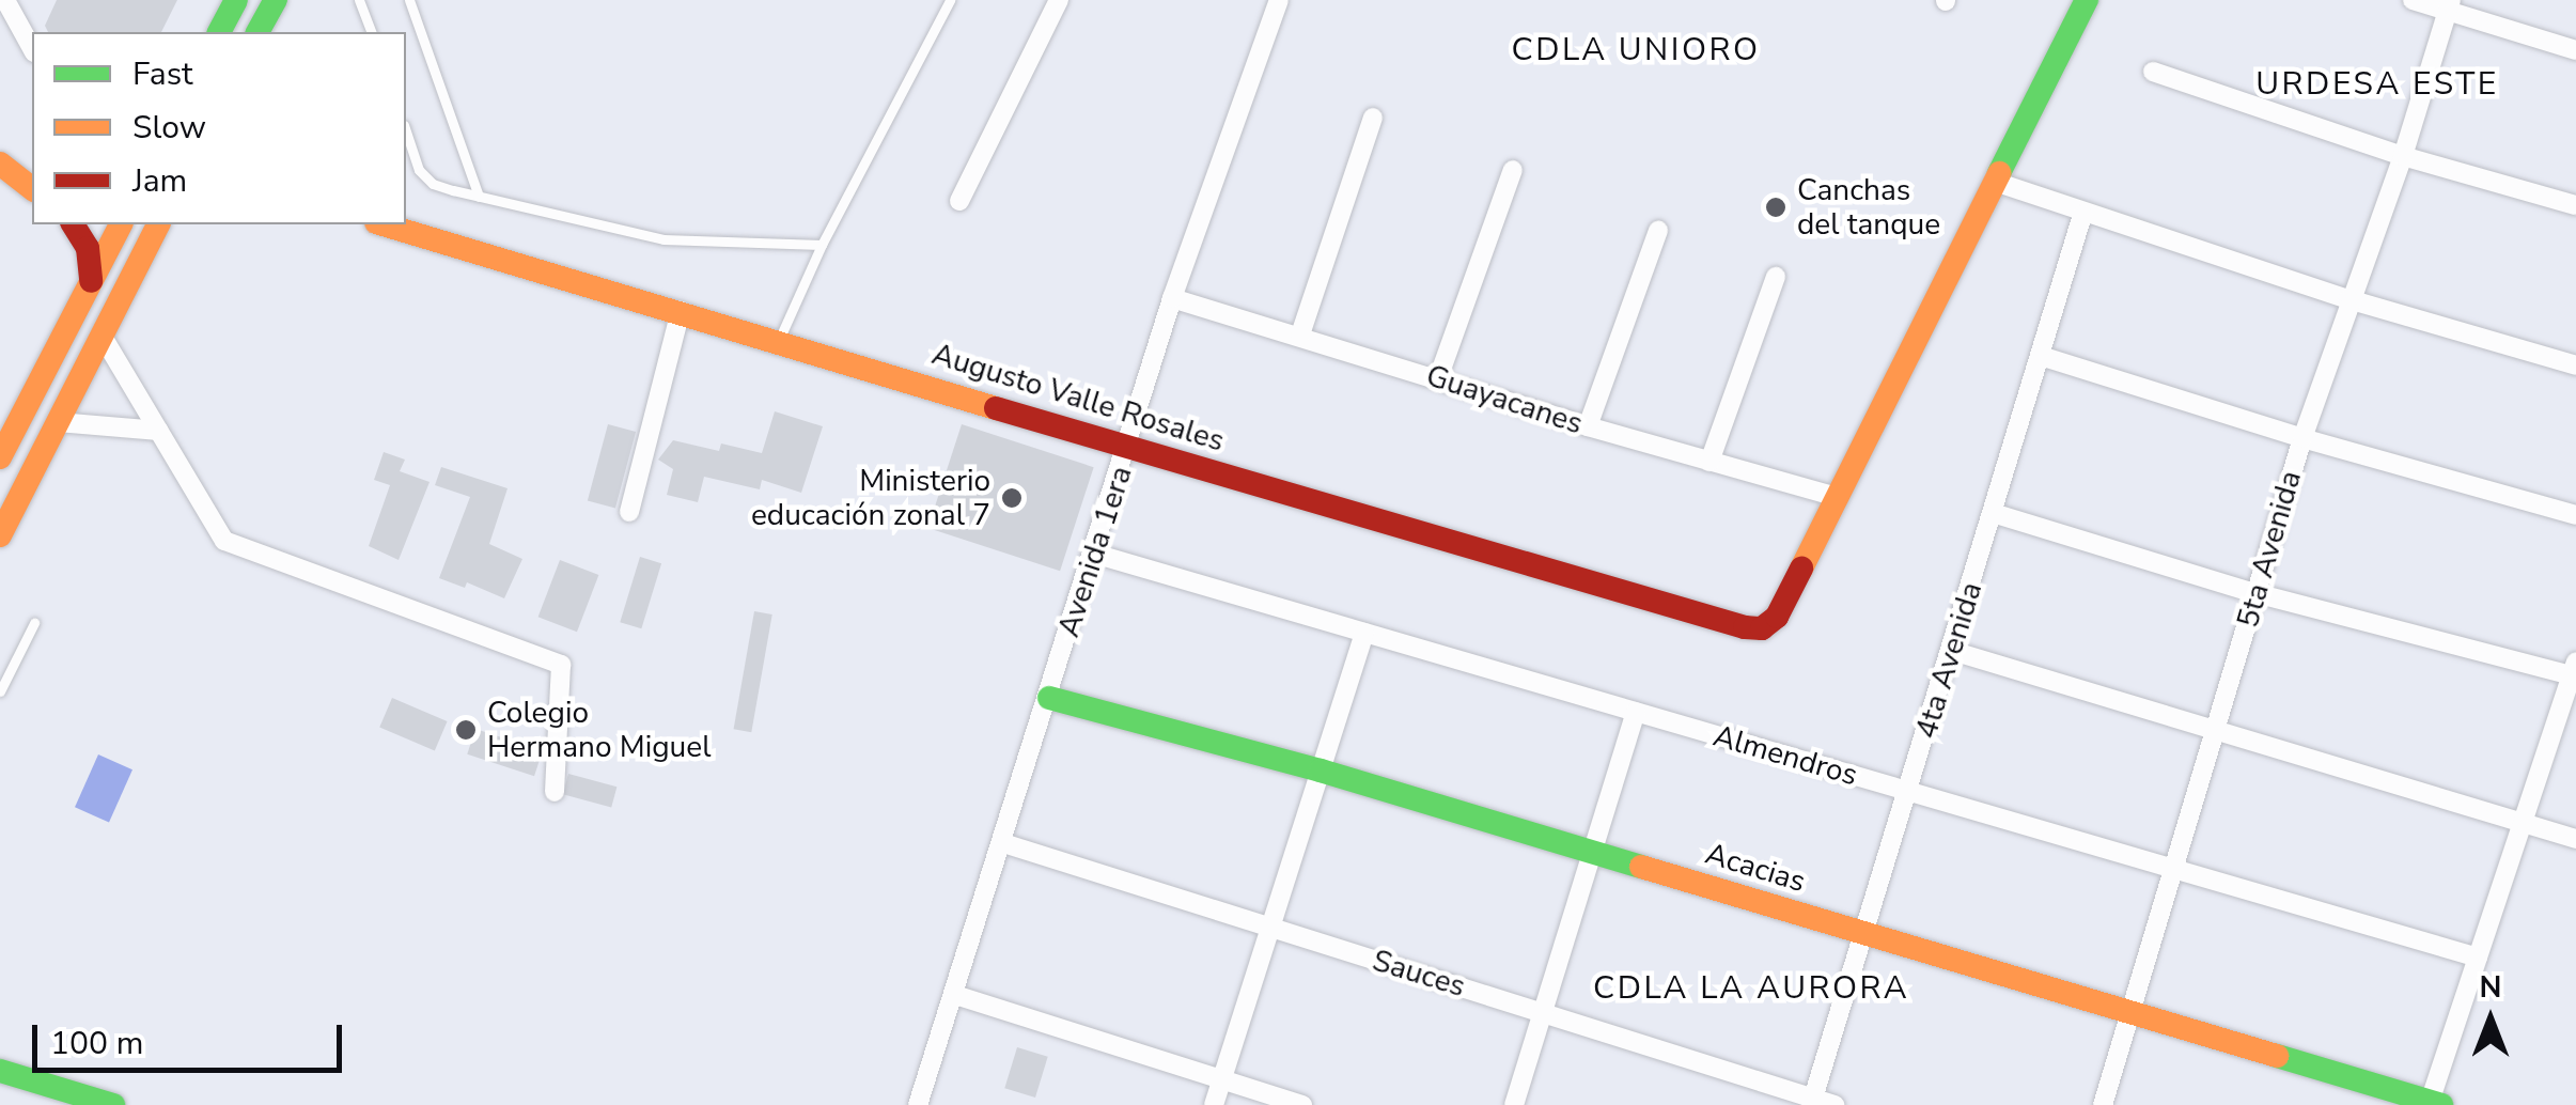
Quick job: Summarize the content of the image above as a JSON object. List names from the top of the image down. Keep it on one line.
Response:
{"streets":{"street":["Augusto Valle Rosales","Guayacanes","5ta Avenida","Avenida 1era","4ta Avenida","Almendros","Acacias","Sauces"]},"crossings":[["Augusto Valle Rosales","Guayacanes"],["Augusto Valle Rosales","Avenida 1era"],["Guayacanes","Avenida 1era"],["5ta Avenida","Almendros"],["5ta Avenida","Acacias"],["Avenida 1era","Almendros"],["Avenida 1era","Acacias"],["Avenida 1era","Sauces"],["4ta Avenida","Almendros"],["4ta Avenida","Acacias"],["4ta Avenida","Sauces"]],"districts":["CDLA UNIORO","URDESA ESTE","CDLA LA AURORA"],"places":["Canchas del tanque","Ministerio educación zonal 7","Colegio Hermano Miguel"],"legend":["Fast","Slow","Jam"],"scale_bar":"100 m","north":"top"}
